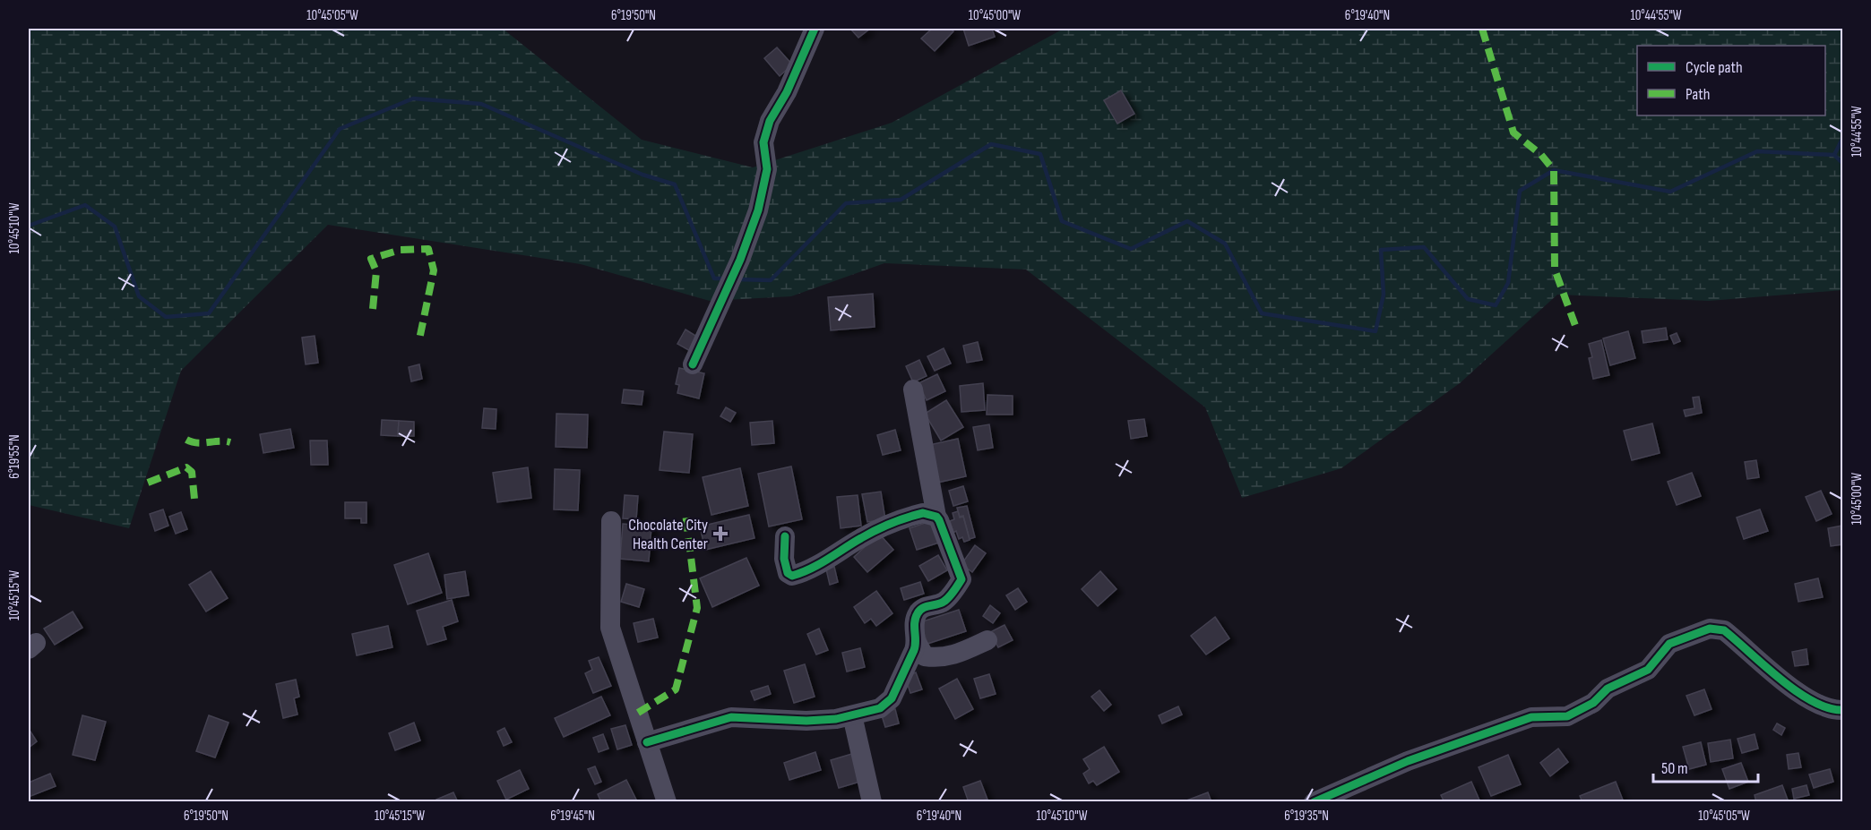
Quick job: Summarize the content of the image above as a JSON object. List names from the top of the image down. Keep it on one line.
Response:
{"places":{"health":["Chocolate City Health Center"]},"legend":["Cycle path","Path"],"scale_bar":"50 m","coordinates":["10°45'05\"W","6°19'50\"N","10°45'00\"W","6°19'40\"N","10°44'55\"W","10°45'10\"W","6°19'55\"N","10°45'15\"W","6°19'45\"N","6°19'35\"N"]}
